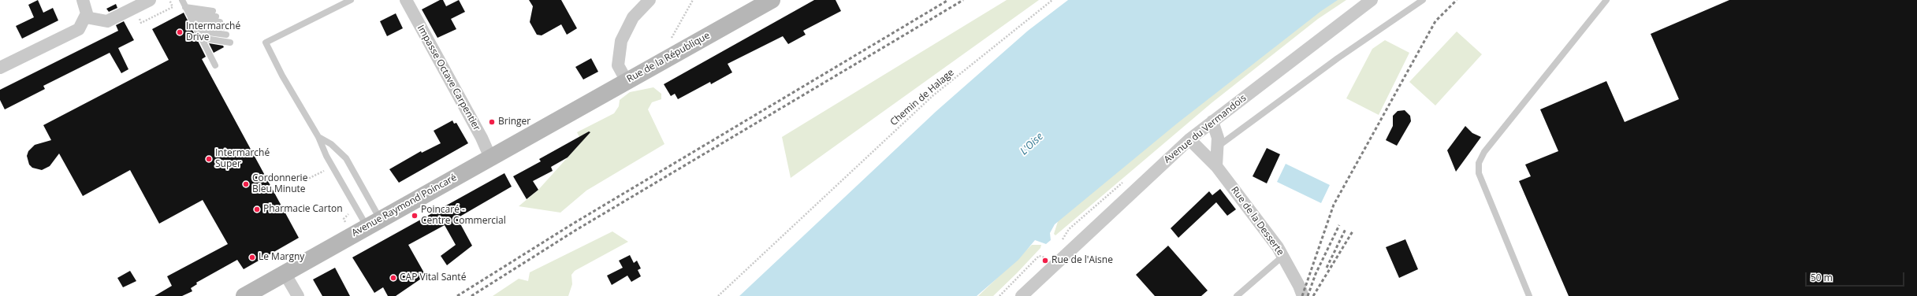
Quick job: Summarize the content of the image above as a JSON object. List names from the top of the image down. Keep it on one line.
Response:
{"streets":{"main road":["Rue de la République","Avenue Raymond Poincaré"],"street":["Impasse Octave Carpentier","Avenue du Vermandois","Rue de la Desserte"],"path":["Chemin de Halage"]},"crossings":[["Rue de la République","Avenue Raymond Poincaré"],["Impasse Octave Carpentier","Avenue Raymond Poincaré"],["Avenue du Vermandois","Rue de la Desserte"]],"water":["L'Oise"],"places":["Intermarché Drive","Bringer","Intermarché Super","Cordonnerie Bleu Minute","Pharmacie Carton","Poincaré - Centre Commercial","Le Margny","Rue de l'Aisne","CAP Vital Santé"],"scale_bar":"50 m"}
